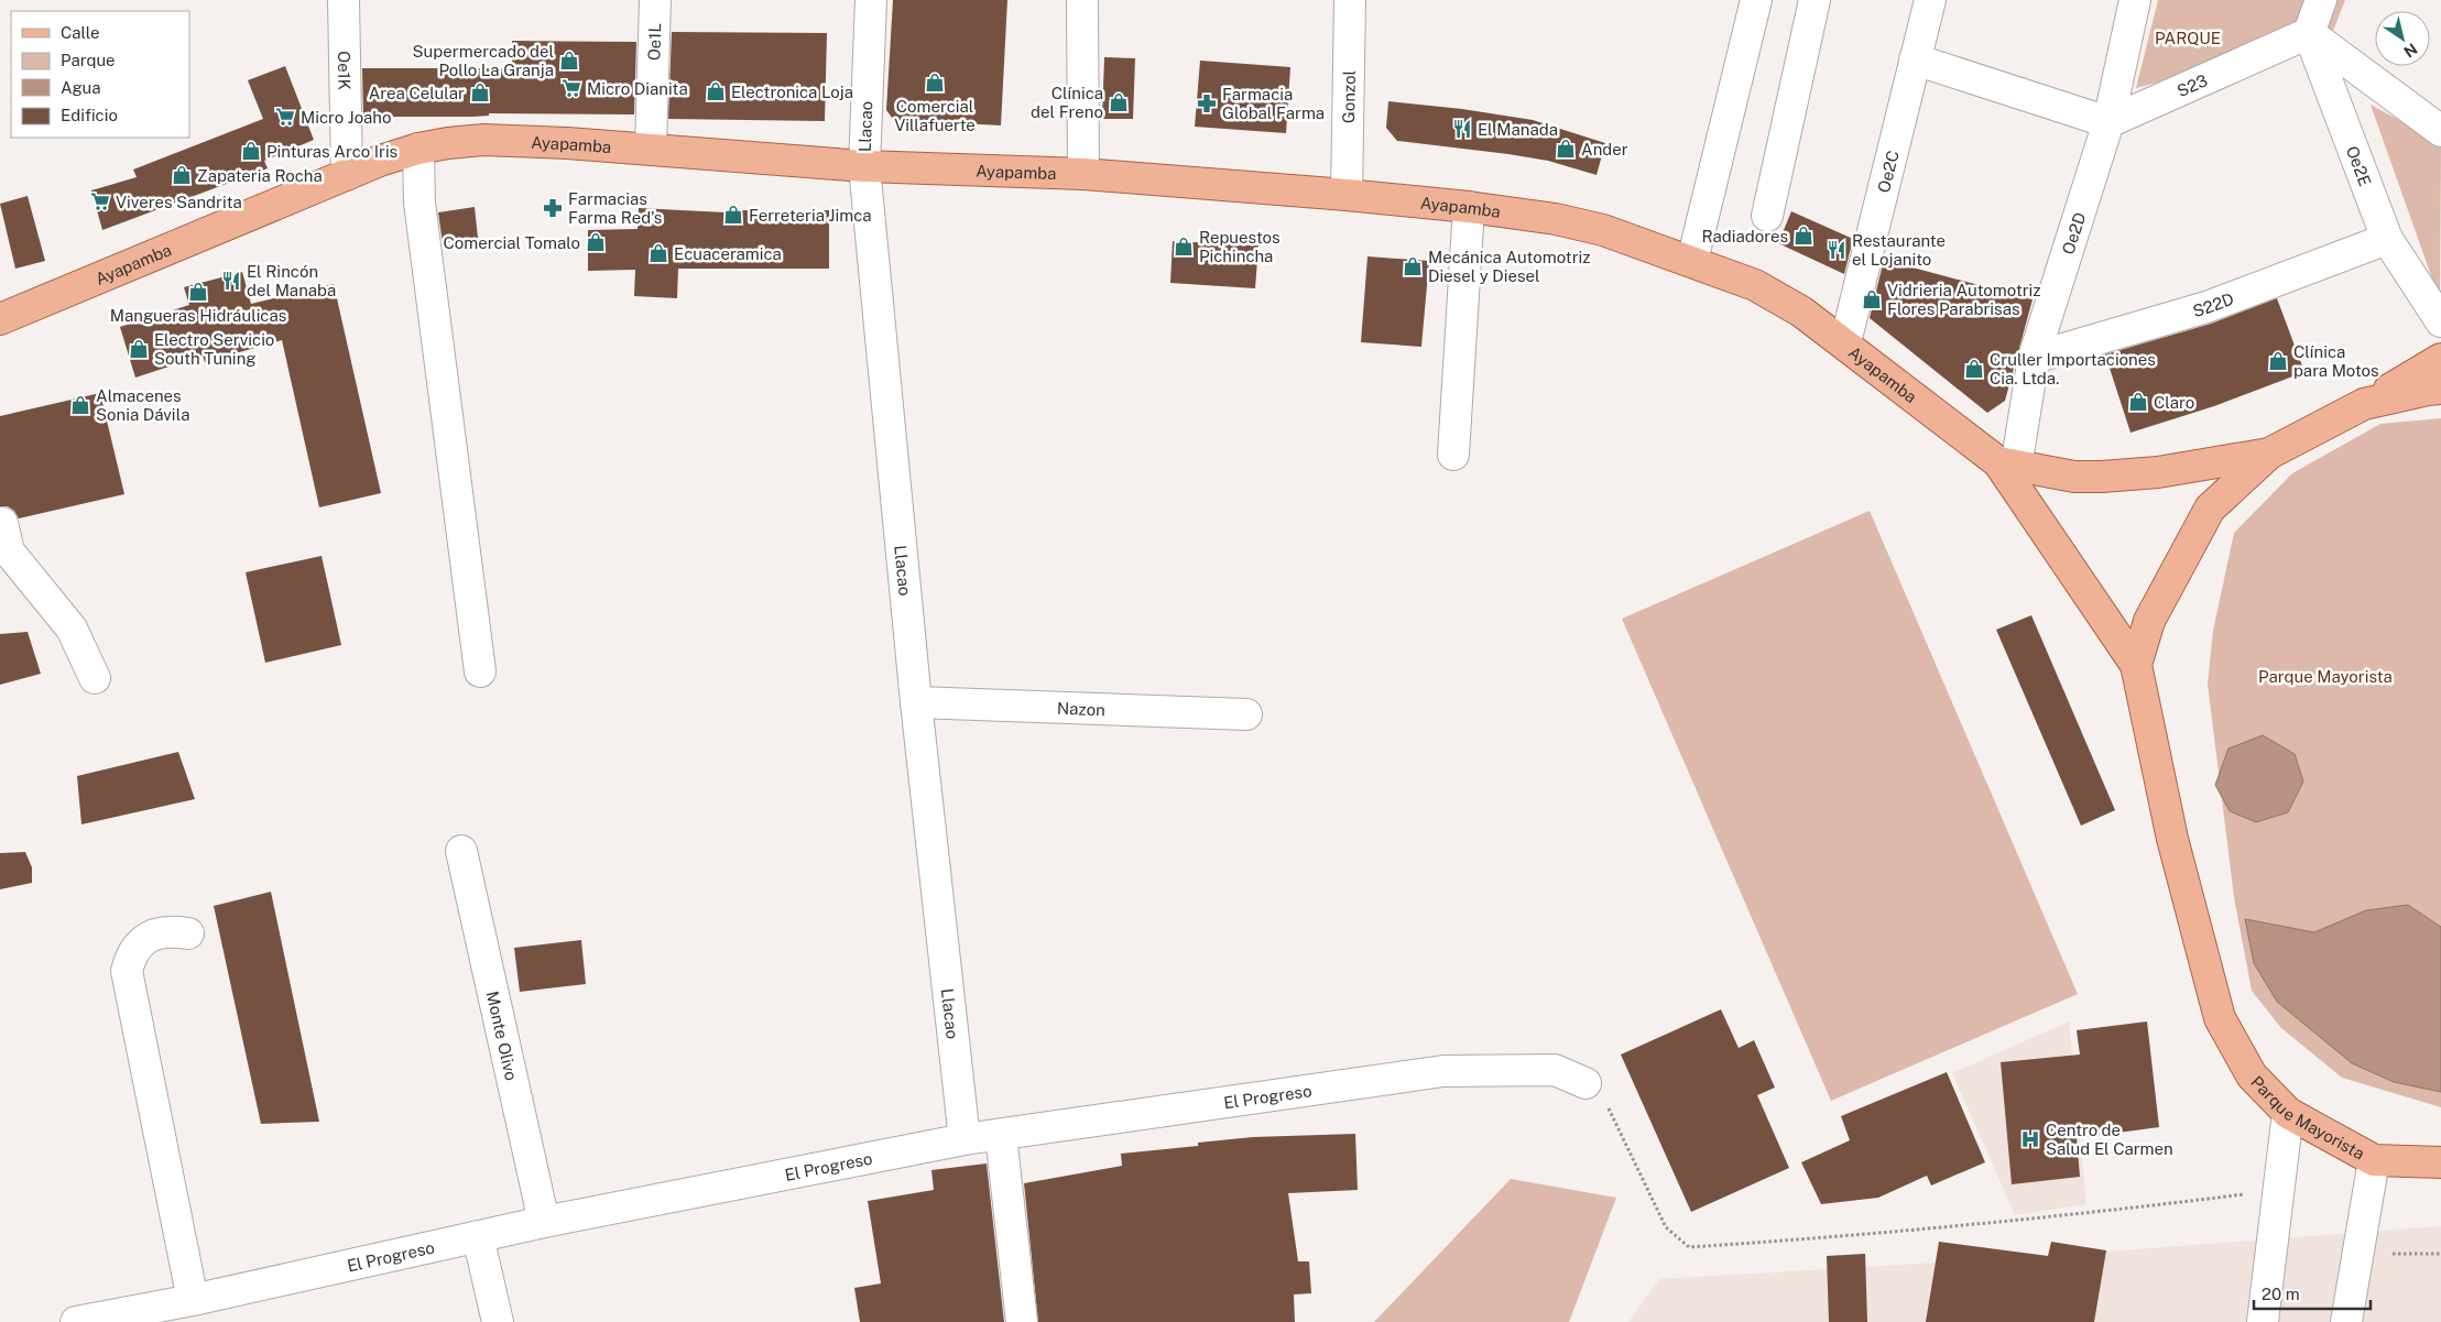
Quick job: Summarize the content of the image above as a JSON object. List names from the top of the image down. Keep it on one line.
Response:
{"streets":{"main road":["Ayapamba","Parque Mayorista"],"street":["Oe1L","Oe1K","S23","Gonzol","Llacao","Oe2E","Oe2C","Oe2D","S22D","Nazon","Monte Olivo","El Progreso"]},"crossings":[["Oe1L","Ayapamba"],["Oe1K","Ayapamba"],["S23","Oe2E"],["S23","Oe2D"],["Gonzol","Ayapamba"],["Llacao","Ayapamba"],["Llacao","Nazon"],["Llacao","El Progreso"],["Ayapamba","Oe2C"],["Ayapamba","Oe2D"],["Ayapamba","Parque Mayorista"],["Oe2E","S22D"],["Oe2D","S22D"],["Monte Olivo","El Progreso"]],"parks":["PARQUE","Parque Mayorista"],"places":{"shop":["Supermercado del Pollo La Granja","Comercial Villafuerte","Electronica Loja","Area Celular","Clínica del Freno","Ander","Pinturas Arco Iris","Zapateria Rocha","Ferreteria Jimca","Radiadores","Comercial Tomalo","Repuestos Pichincha","Ecuaceramica","Mecánica Automotriz Diesel y Diesel","Mangueras Hidráulicas","Vidrieria Automotriz Flores Parabrisas","Electro Servicio South Tuning","Clínica para Motos","Cruller Importaciones Cia. Ltda.","Claro","Almacenes Sonia Dávila"],"supermarket":["Micro Dianita","Micro Joaho","Viveres Sandrita"],"pharmacy":["Farmacia Global Farma","Farmacias Farma Red's"],"restaurant":["El Manada","Restaurante el Lojanito","El Rincón del Manaba"],"hospital":["Centro de Salud El Carmen"]},"legend":["Calle","Parque","Agua","Edificio"],"scale_bar":"20 m","north":"bottom right"}
